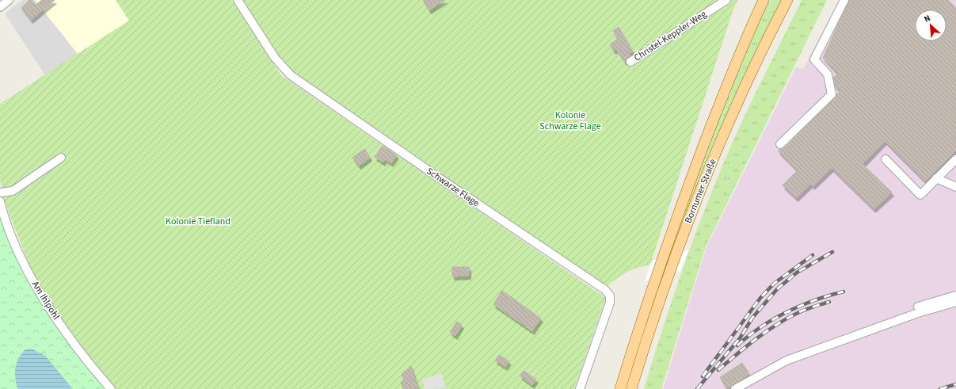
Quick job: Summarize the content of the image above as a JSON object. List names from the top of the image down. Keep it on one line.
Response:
{"streets":{"main road":["Bornumer Straße"],"street":["Christel-Keppler-Weg","Schwarze Flage","Am Ihlpohl"]},"parks":["Kolonie Schwarze Flage","Kolonie Tiefland"],"north":"top left"}
